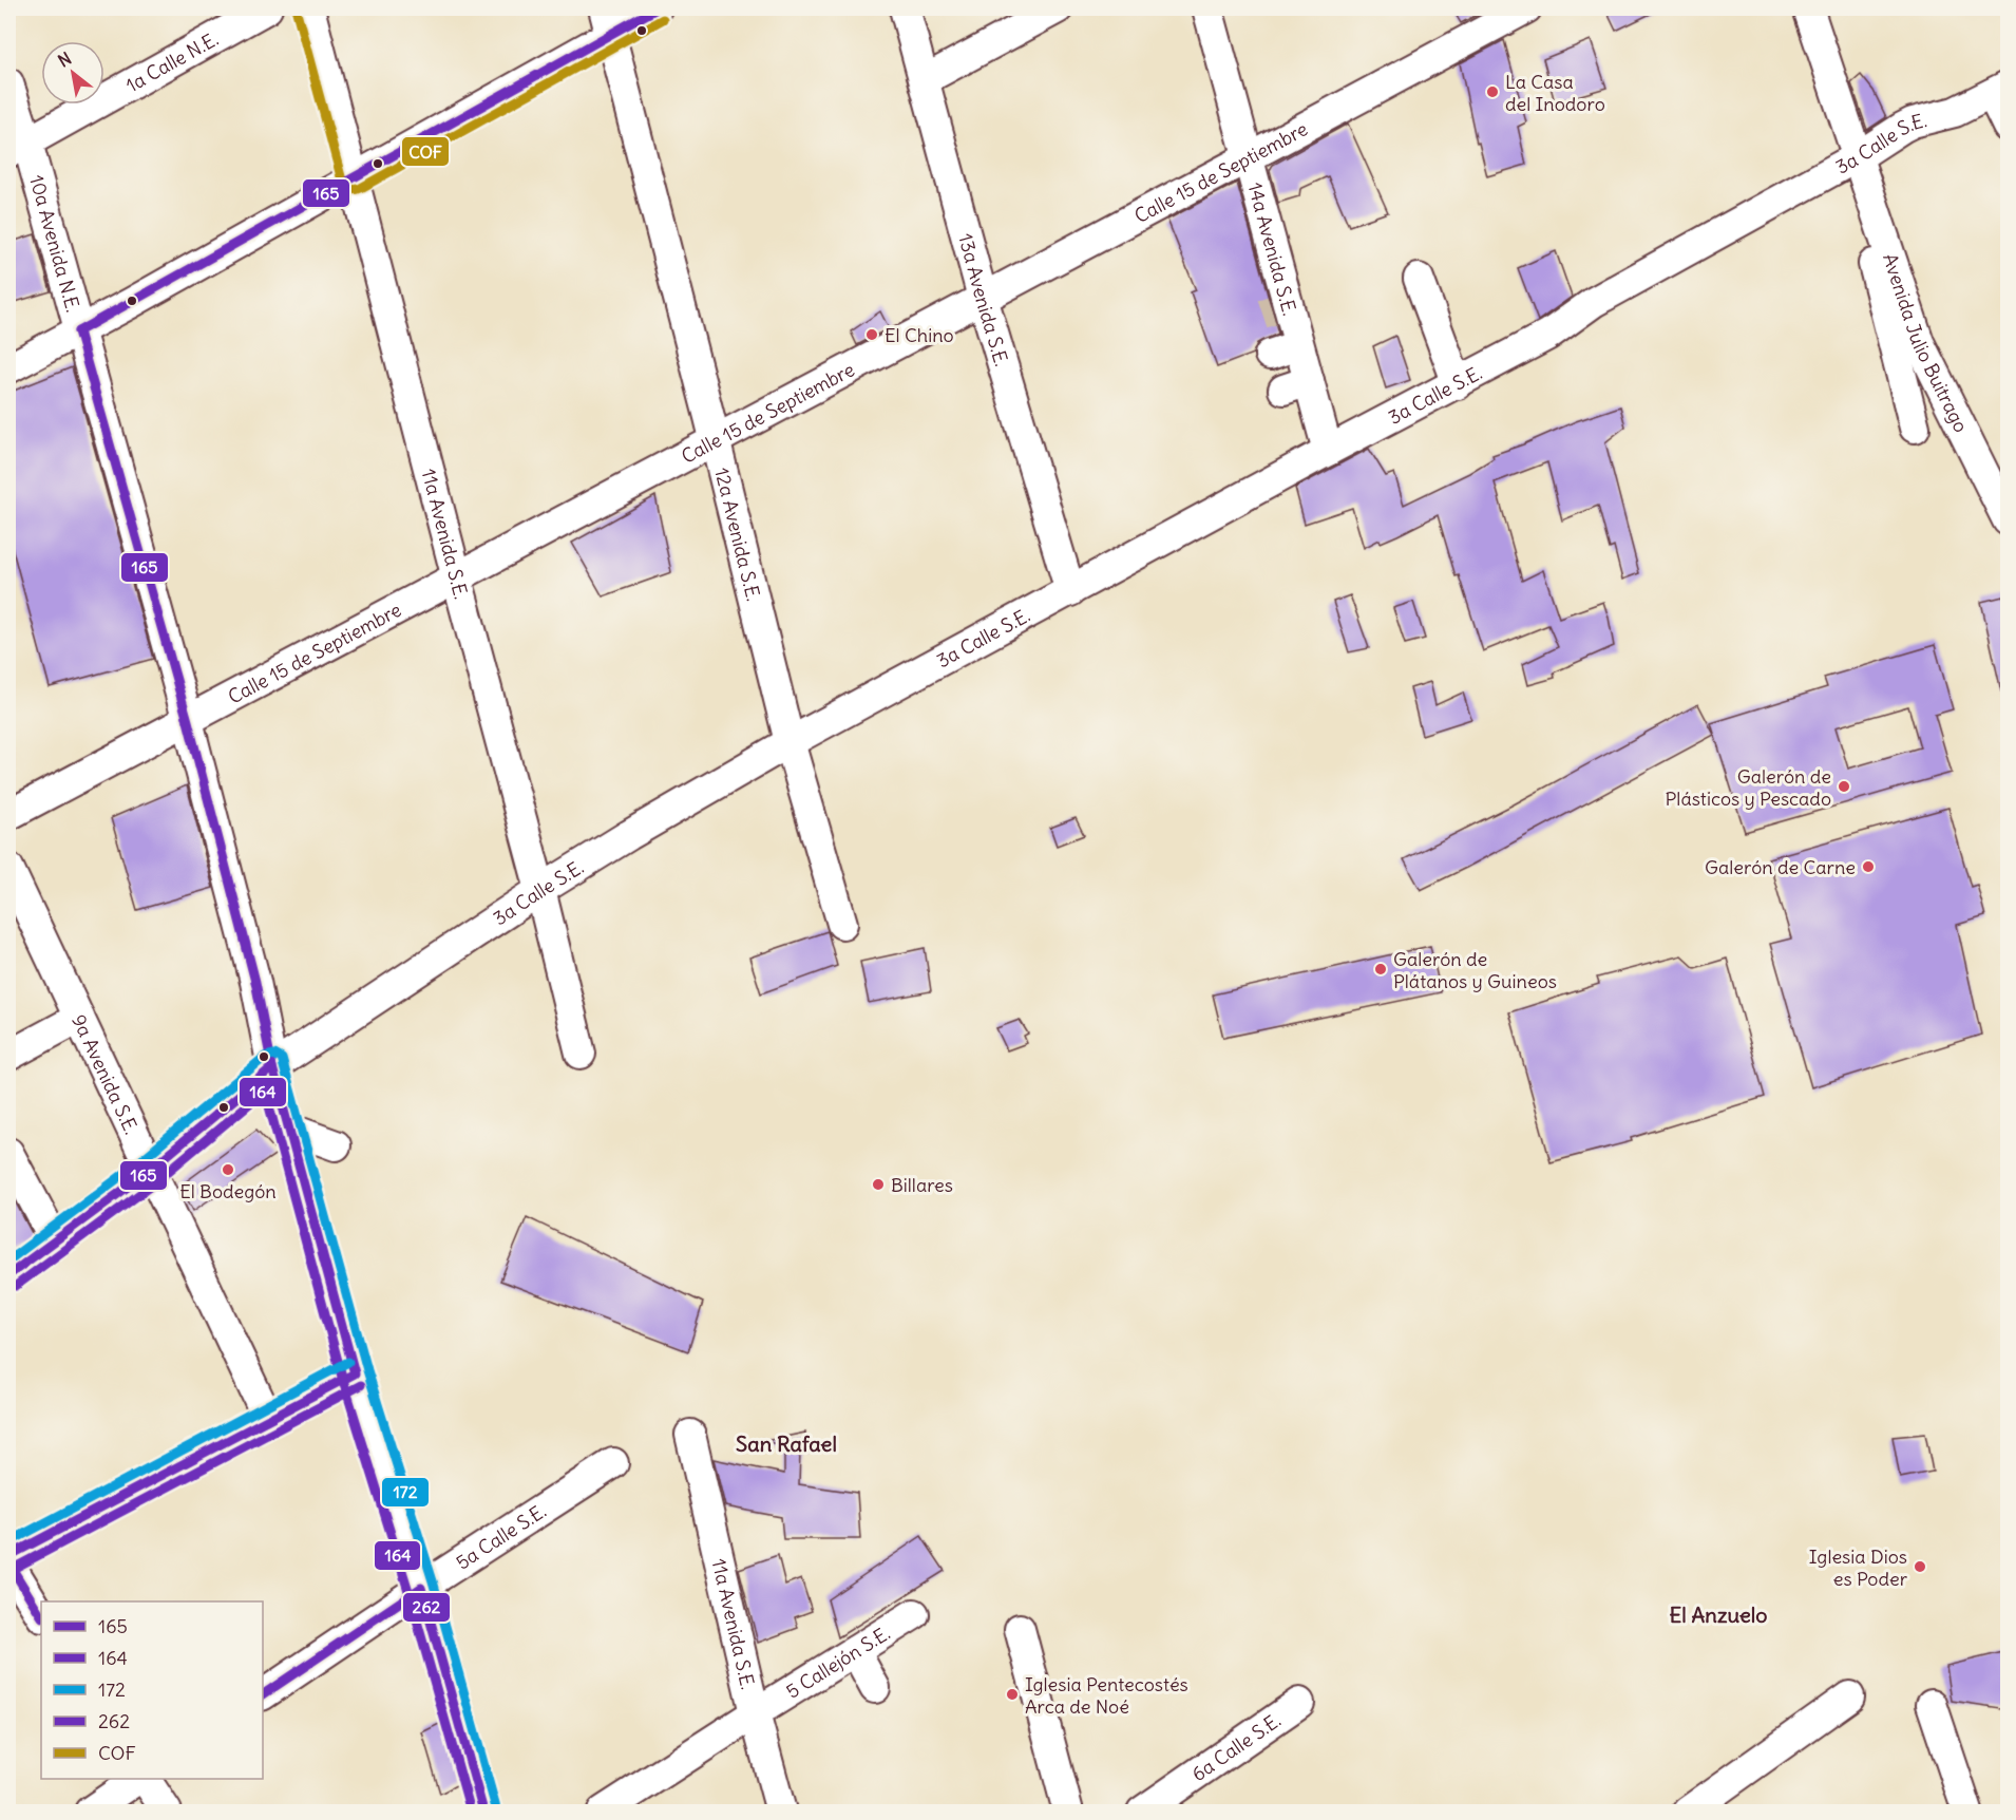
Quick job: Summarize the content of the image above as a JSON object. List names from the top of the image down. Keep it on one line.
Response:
{"streets":{"street":["1a Calle N.E.","3a Calle S.E.","Calle 15 de Septiembre","10a Avenida N.E.","14a Avenida S.E.","13a Avenida S.E.","Avenida Julio Buitrago","11a Avenida S.E.","12a Avenida S.E.","9a Avenida S.E.","5a Calle S.E.","5 Callejón S.E.","6a Calle S.E."]},"crossings":[["1a Calle N.E.","10a Avenida N.E."],["3a Calle S.E.","10a Avenida N.E."],["3a Calle S.E.","14a Avenida S.E."],["3a Calle S.E.","13a Avenida S.E."],["3a Calle S.E.","Avenida Julio Buitrago"],["3a Calle S.E.","11a Avenida S.E."],["3a Calle S.E.","12a Avenida S.E."],["3a Calle S.E.","9a Avenida S.E."],["Calle 15 de Septiembre","10a Avenida N.E."],["Calle 15 de Septiembre","14a Avenida S.E."],["Calle 15 de Septiembre","13a Avenida S.E."],["Calle 15 de Septiembre","11a Avenida S.E."],["Calle 15 de Septiembre","12a Avenida S.E."],["10a Avenida N.E.","5a Calle S.E."],["11a Avenida S.E.","5 Callejón S.E."]],"districts":["San Rafael","El Anzuelo"],"places":["La Casa del Inodoro","El Chino","Galerón de Plásticos y Pescado","Galerón de Carne","Galerón de Plátanos y Guineos","El Bodegón","Billares","Iglesia Dios es Poder","Iglesia Pentecostés Arca de Noé"],"lines":["transit line 165","transit line COF","transit line 172","transit line 164","transit line 262"],"legend":["165","164","172","262","COF"],"north":"top left"}
